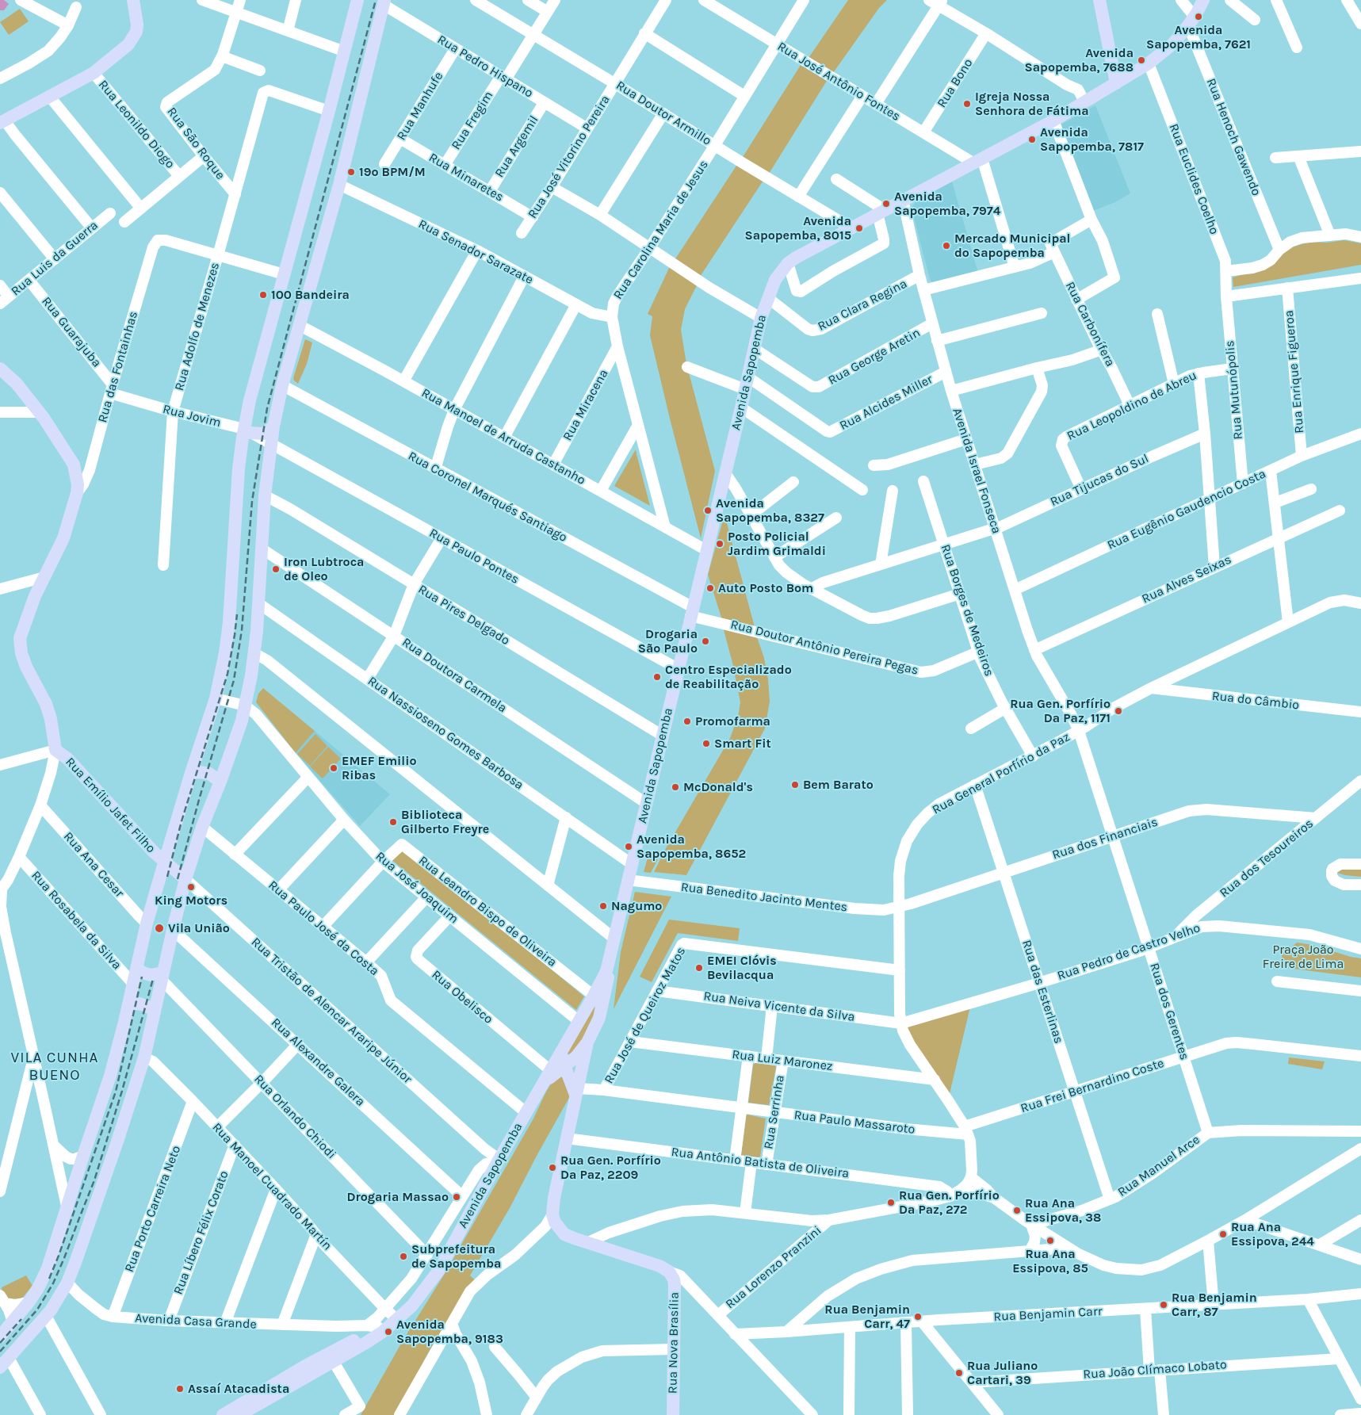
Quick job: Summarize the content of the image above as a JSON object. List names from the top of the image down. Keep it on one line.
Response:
{"streets":{"main road":["Avenida Sapopemba","Rua Emílio Jafet Filho","Rua Tristão de Alencar Araripe Júnior","Rua Nova Brasília"],"street":["Rua Pedro Hispano","Rua José Antônio Fontes","Rua Bono","Rua Manhufe","Rua Doutor Armillo","Rua Fregim","Rua Leonildo Diogo","Rua Henoch Gawendo","Rua São Roque","Rua Argemil","Rua José Vitorino Pereira","Rua Minaretes","Rua Euclides Coelho","Rua Carolina Maria de Jesus","Rua Senador Sarazate","Rua Luis da Guerra","Rua Clara Regina","Rua Carbonífera","Rua Adolfo de Menezes","Rua Guarajuba","Rua George Aretin","Rua das Fontainhas","Rua Enrique Figueroa","Rua Mutunópolis","Rua Alcides Miller","Rua Miracena","Rua Leopoldino de Abreu","Rua Jovim","Rua Manoel de Arruda Castanho","Avenida Israel Fonseca","Rua Tijucas do Sul","Rua Coronel Marqués Santiago","Rua Eugênio Gaudencio Costa","Rua Paulo Pontes","Rua Alves Seixas","Rua Borges de Medeiros","Rua Pires Delgado","Rua Doutor Antônio Pereira Pegas","Rua Doutora Carmela","Rua do Câmbio","Rua Nassioseno Gomes Barbosa","Rua General Porfírio da Paz","Rua dos Financiais","Rua dos Tesoureiros","Rua Ana Cesar","Rua José Joaquim","Rua Benedito Jacinto Mentes","Rua Leandro Bispo de Oliveira","Rua Rosabela da Silva","Rua Paulo José da Costa","Rua Pedro de Castro Velho","Rua das Esterlinas","Rua Obelisco","Rua Neiva Vicente da Silva","Rua dos Gerentes","Rua José de Queiroz Matos","Rua Luiz Maronez","Rua Alexandre Galera","Rua Frei Bernardino Coste","Rua Serrinha","Rua Orlando Chiodi","Rua Paulo Massaroto","Rua Antônio Batista de Oliveira","Rua Manuel Arce","Rua Manoel Cuadrado Martín","Rua Porto Carreira Neto","Rua Líbero Félix Corato","Rua Lorenzo Pranzini","Rua Benjamin Carr","Avenida Casa Grande","Rua João Clímaco Lobato"]},"crossings":[["Rua Pedro Hispano","Rua Manhufe"],["Rua Pedro Hispano","Rua Fregim"],["Rua Pedro Hispano","Rua Argemil"],["Rua Pedro Hispano","Rua José Vitorino Pereira"],["Rua José Antônio Fontes","Rua Bono"],["Rua José Antônio Fontes","Rua Carolina Maria de Jesus"],["Rua José Antônio Fontes","Avenida Sapopemba"],["Rua Manhufe","Rua Minaretes"],["Rua Doutor Armillo","Rua Fregim"],["Rua Doutor Armillo","Rua José Vitorino Pereira"],["Rua Doutor Armillo","Rua Carolina Maria de Jesus"],["Rua Doutor Armillo","Avenida Sapopemba"],["Rua Fregim","Rua Minaretes"],["Rua Henoch Gawendo","Avenida Sapopemba"],["Rua São Roque","Rua Adolfo de Menezes"],["Rua Argemil","Rua Minaretes"],["Rua José Vitorino Pereira","Rua Minaretes"],["Rua Euclides Coelho","Avenida Sapopemba"],["Rua Euclides Coelho","Rua Mutunópolis"],["Rua Carolina Maria de Jesus","Rua Senador Sarazate"],["Rua Carolina Maria de Jesus","Rua Miracena"],["Rua Carolina Maria de Jesus","Rua Manoel de Arruda Castanho"],["Rua Luis da Guerra","Rua Guarajuba"],["Rua Clara Regina","Avenida Sapopemba"],["Rua Clara Regina","Avenida Israel Fonseca"],["Rua Carbonífera","Rua Leopoldino de Abreu"],["Rua Adolfo de Menezes","Rua das Fontainhas"],["Rua Adolfo de Menezes","Rua Jovim"],["Rua Guarajuba","Rua das Fontainhas"],["Rua Guarajuba","Rua Jovim"],["Rua George Aretin","Avenida Sapopemba"],["Rua George Aretin","Avenida Israel Fonseca"],["Rua das Fontainhas","Rua Jovim"],["Rua Enrique Figueroa","Rua Eugênio Gaudencio Costa"],["Avenida Sapopemba","Rua Alcides Miller"],["Avenida Sapopemba","Rua Manoel de Arruda Castanho"],["Avenida Sapopemba","Avenida Israel Fonseca"],["Avenida Sapopemba","Rua Coronel Marqués Santiago"],["Avenida Sapopemba","Rua Paulo Pontes"],["Avenida Sapopemba","Rua Pires Delgado"],["Avenida Sapopemba","Rua Doutor Antônio Pereira Pegas"],["Avenida Sapopemba","Rua Doutora Carmela"],["Avenida Sapopemba","Rua Nassioseno Gomes Barbosa"],["Avenida Sapopemba","Rua José Joaquim"],["Avenida Sapopemba","Rua Benedito Jacinto Mentes"],["Avenida Sapopemba","Rua Leandro Bispo de Oliveira"],["Avenida Sapopemba","Rua Paulo José da Costa"],["Avenida Sapopemba","Rua Obelisco"],["Avenida Sapopemba","Rua Tristão de Alencar Araripe Júnior"],["Avenida Sapopemba","Rua Manoel Cuadrado Martín"],["Avenida Sapopemba","Avenida Casa Grande"],["Rua Mutunópolis","Rua Leopoldino de Abreu"],["Rua Mutunópolis","Rua Eugênio Gaudencio Costa"],["Rua Alcides Miller","Avenida Israel Fonseca"],["Rua Miracena","Rua Manoel de Arruda Castanho"],["Rua Leopoldino de Abreu","Rua Tijucas do Sul"],["Rua Jovim","Rua Paulo Pontes"],["Avenida Israel Fonseca","Rua Tijucas do Sul"],["Avenida Israel Fonseca","Rua Eugênio Gaudencio Costa"],["Avenida Israel Fonseca","Rua Alves Seixas"],["Avenida Israel Fonseca","Rua General Porfírio da Paz"],["Avenida Israel Fonseca","Rua dos Gerentes"],["Rua Tijucas do Sul","Rua Borges de Medeiros"],["Rua Coronel Marqués Santiago","Rua Doutor Antônio Pereira Pegas"],["Rua Borges de Medeiros","Rua Doutor Antônio Pereira Pegas"],["Rua Borges de Medeiros","Rua General Porfírio da Paz"],["Rua do Câmbio","Rua General Porfírio da Paz"],["Rua General Porfírio da Paz","Rua dos Financiais"],["Rua General Porfírio da Paz","Rua Benedito Jacinto Mentes"],["Rua General Porfírio da Paz","Rua Pedro de Castro Velho"],["Rua General Porfírio da Paz","Rua das Esterlinas"],["Rua General Porfírio da Paz","Rua Neiva Vicente da Silva"],["Rua General Porfírio da Paz","Rua dos Gerentes"],["Rua General Porfírio da Paz","Rua José de Queiroz Matos"],["Rua General Porfírio da Paz","Rua Luiz Maronez"],["Rua General Porfírio da Paz","Rua Frei Bernardino Coste"],["Rua General Porfírio da Paz","Rua Paulo Massaroto"],["Rua Emílio Jafet Filho","Rua Tristão de Alencar Araripe Júnior"],["Rua dos Financiais","Rua dos Tesoureiros"],["Rua dos Financiais","Rua Benedito Jacinto Mentes"],["Rua dos Financiais","Rua das Esterlinas"],["Rua dos Financiais","Rua dos Gerentes"],["Rua dos Tesoureiros","Rua Pedro de Castro Velho"],["Rua José Joaquim","Rua Leandro Bispo de Oliveira"],["Rua José Joaquim","Rua Obelisco"],["Rua Pedro de Castro Velho","Rua das Esterlinas"],["Rua Pedro de Castro Velho","Rua Neiva Vicente da Silva"],["Rua Pedro de Castro Velho","Rua dos Gerentes"],["Rua das Esterlinas","Rua Frei Bernardino Coste"],["Rua das Esterlinas","Rua Manuel Arce"],["Rua Neiva Vicente da Silva","Rua José de Queiroz Matos"],["Rua dos Gerentes","Rua Frei Bernardino Coste"],["Rua dos Gerentes","Rua Manuel Arce"],["Rua José de Queiroz Matos","Rua Luiz Maronez"],["Rua José de Queiroz Matos","Rua Paulo Massaroto"],["Rua Luiz Maronez","Rua Serrinha"],["Rua Frei Bernardino Coste","Rua Paulo Massaroto"],["Rua Serrinha","Rua Paulo Massaroto"],["Rua Serrinha","Rua Antônio Batista de Oliveira"],["Rua Manoel Cuadrado Martín","Rua Porto Carreira Neto"],["Rua Manoel Cuadrado Martín","Rua Líbero Félix Corato"],["Rua Porto Carreira Neto","Avenida Casa Grande"],["Rua Líbero Félix Corato","Avenida Casa Grande"]],"districts":["VILA CUNHA BUENO"],"parks":["Praça João Freire de Lima"],"places":["Avenida Sapopemba, 7621","Avenida Sapopemba, 7688","Igreja Nossa Senhora de Fátima","Avenida Sapopemba, 7817","19º BPM/M","Avenida Sapopemba, 7974","Avenida Sapopemba, 8015","Mercado Municipal do Sapopemba","100 Bandeira","Avenida Sapopemba, 8327","Posto Policial Jardim Grimaldi","Iron Lubtroca de Oleo","Auto Posto Bom","Drogaria São Paulo","Centro Especializado de Reabilitação","Rua Gen. Porfírio Da Paz, 1171","Promofarma","Smart Fit","EMEF Emilio Ribas","Bem Barato","McDonald's","Biblioteca Gilberto Freyre","Avenida Sapopemba, 8652","King Motors","Nagumo","Vila União","EMEI Clóvis Bevilacqua","Rua Gen. Porfírio Da Paz, 2209","Drogaria Massao","Rua Gen. Porfírio Da Paz, 272","Rua Ana Essipova, 38","Rua Ana Essipova, 244","Rua Ana Essipova, 85","Subprefeitura de Sapopemba","Rua Benjamin Carr, 87","Rua Benjamin Carr, 47","Avenida Sapopemba, 9183","Rua Juliano Cartari, 39","Assaí Atacadista"]}
